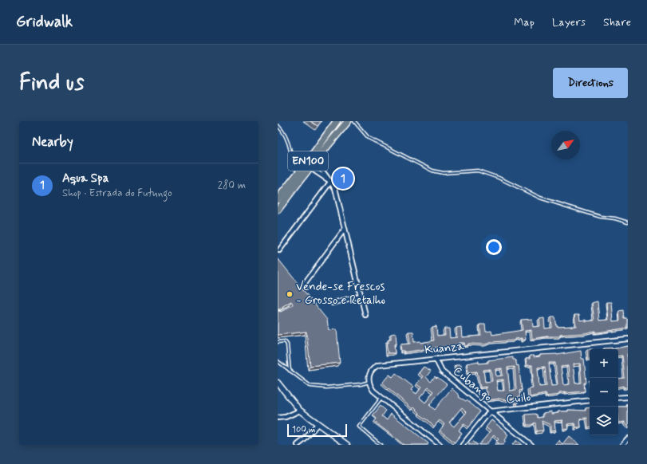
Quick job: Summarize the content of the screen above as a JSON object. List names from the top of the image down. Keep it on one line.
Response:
{"streets":{"highway":["EN100"],"street":["Kuanza","Cubango","Cuilo"]},"crossings":[["Kuanza","Cubango"],["Cubango","Cuilo"]],"places":["Vende-se Frescos - Grosso e Retalho"],"scale_bar":"100 m","north":"top right","page":{"header":"Gridwalk","nav":["Map","Layers","Share"],"buttons":"Directions","title":"Find us","heading":"Nearby","list":[{"mark":"1","name":"Aqua Spa","note":"Shop · Estrada do Futungo","value":"280 m"}],"pins":"1","map_buttons":["+","−"],"scale":"100 m"}}
